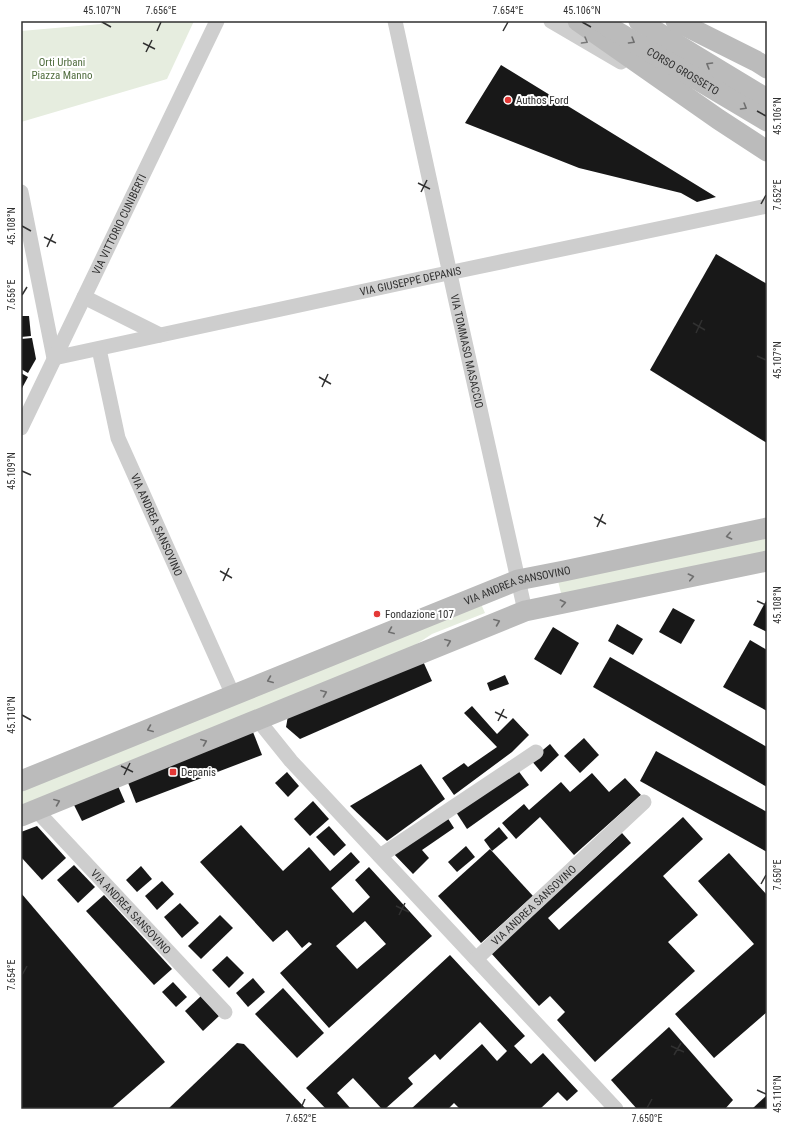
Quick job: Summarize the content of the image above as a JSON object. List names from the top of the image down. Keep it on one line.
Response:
{"streets":{"main road":["CORSO GROSSETO","VIA ANDREA SANSOVINO"],"street":["VIA VITTORIO CUNIBERTI","VIA GIUSEPPE DEPANIS","VIA TOMMASO MASACCIO"]},"crossings":[["VIA VITTORIO CUNIBERTI","VIA GIUSEPPE DEPANIS"],["VIA GIUSEPPE DEPANIS","VIA TOMMASO MASACCIO"],["VIA GIUSEPPE DEPANIS","VIA ANDREA SANSOVINO"],["VIA TOMMASO MASACCIO","VIA ANDREA SANSOVINO"]],"parks":["Orti Urbani Piazza Manno"],"places":{"other":["Authos Ford","Fondazione 107"],"transit":["Depanis"]},"coordinates":["45.107°N","7.656°E","7.654°E","45.106°N","7.652°E","45.108°N","45.109°N","45.110°N","7.650°E"]}
